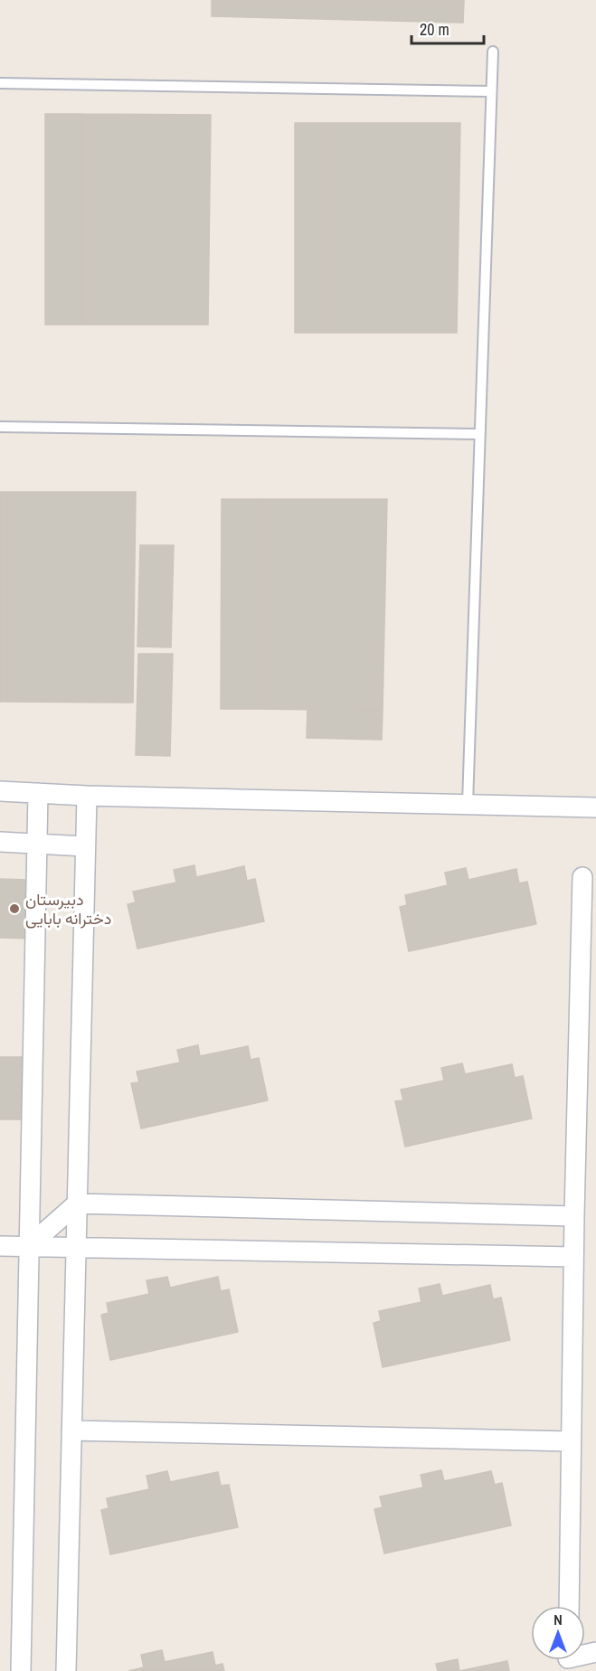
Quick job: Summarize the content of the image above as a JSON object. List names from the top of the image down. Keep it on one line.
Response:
{"places":["دبیرستان دخترانه بابایی"],"scale_bar":"20 m","north":"top"}
